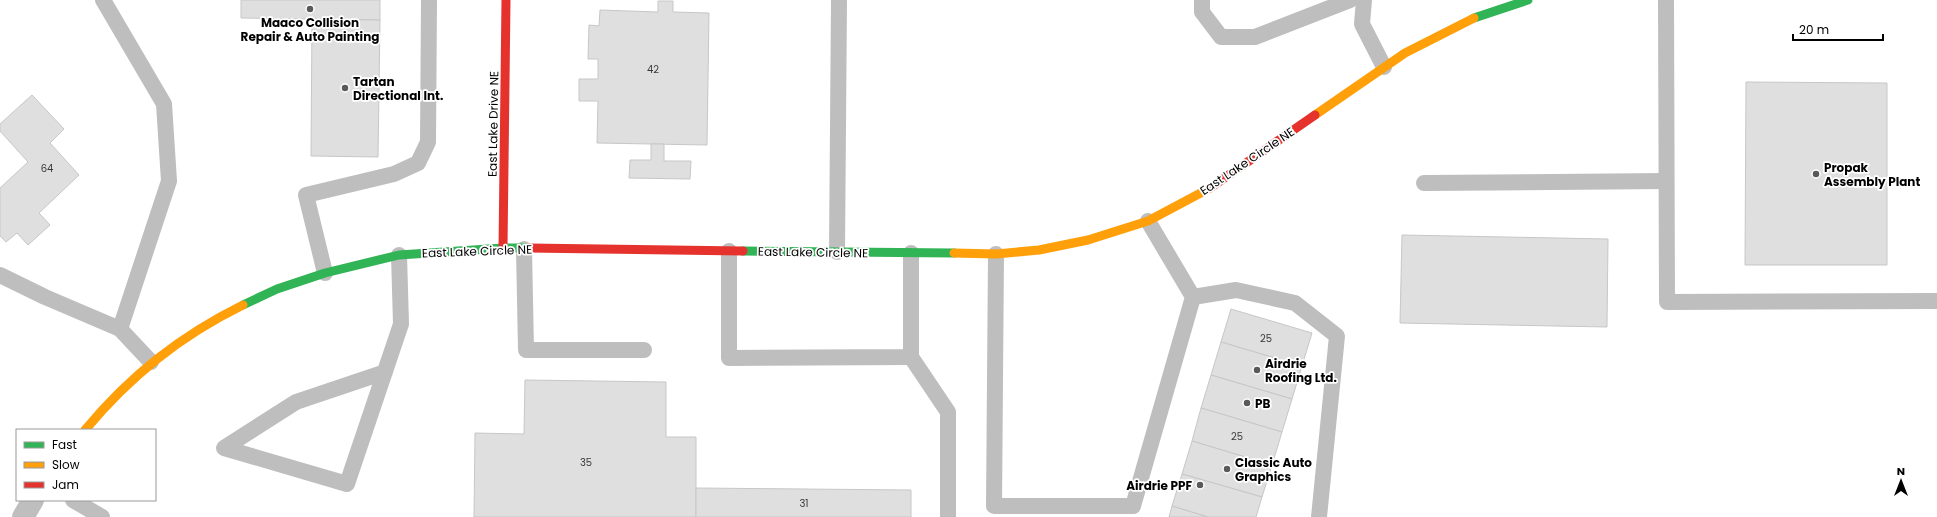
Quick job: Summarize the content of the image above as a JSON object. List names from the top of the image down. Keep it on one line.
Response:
{"streets":{"street":["East Lake Drive NE","East Lake Circle NE"]},"crossings":[["East Lake Drive NE","East Lake Circle NE"]],"places":["Maaco Collision Repair & Auto Painting","Tartan Directional Int.","Propak Assembly Plant","Airdrie Roofing Ltd.","PB","Classic Auto Graphics","Airdrie PPF"],"house_numbers":["42","64","25","25","35","31"],"legend":["Fast","Slow","Jam"],"scale_bar":"20 m","north":"top"}
